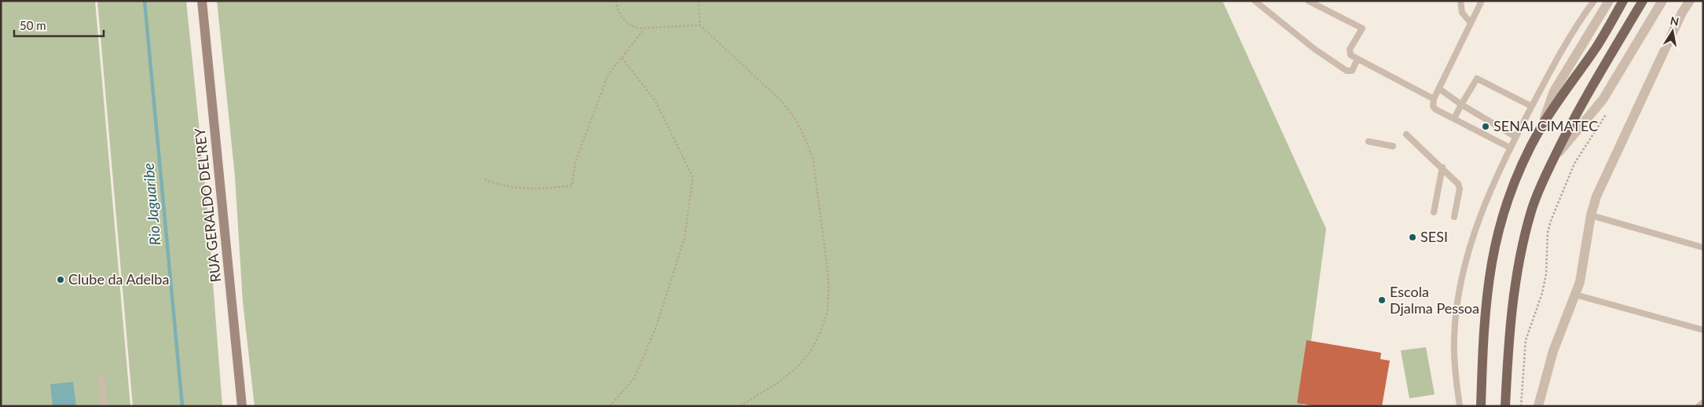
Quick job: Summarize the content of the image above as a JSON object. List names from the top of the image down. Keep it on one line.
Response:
{"streets":{"main road":["RUA GERALDO DEL'REY"]},"water":["Rio Jaguaribe"],"places":["SENAI CIMATEC","SESI","Clube da Adelba","Escola Djalma Pessoa"],"scale_bar":"50 m","north":"top"}
